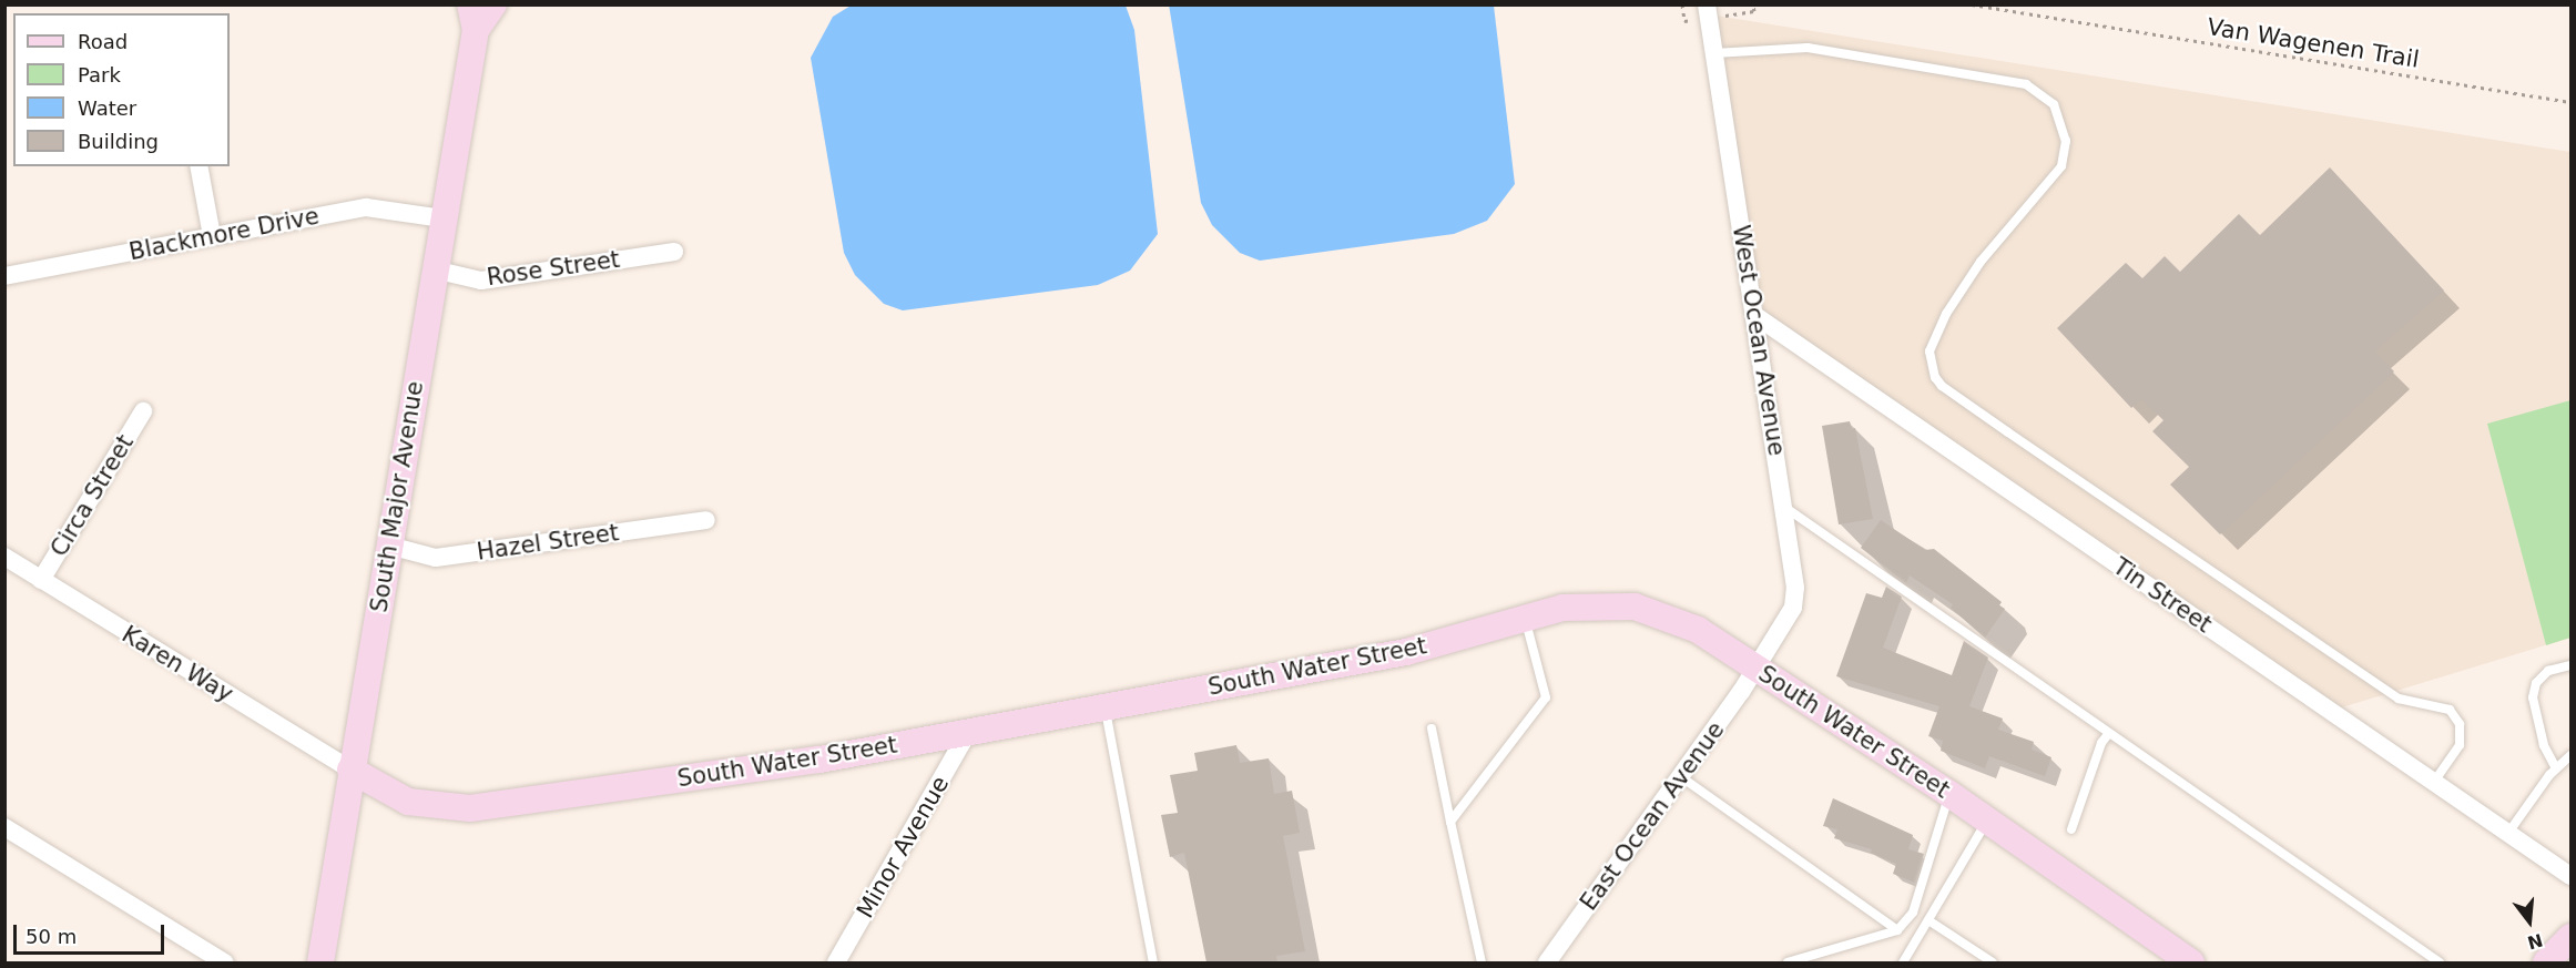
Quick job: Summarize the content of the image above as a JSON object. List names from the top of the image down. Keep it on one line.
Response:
{"streets":{"main road":["South Major Avenue","South Water Street"],"street":["Blackmore Drive","Rose Street","West Ocean Avenue","Circa Street","Hazel Street","Tin Street","Karen Way","East Ocean Avenue","Minor Avenue"],"path":["Van Wagenen Trail"]},"crossings":[["Blackmore Drive","South Major Avenue"],["Rose Street","South Major Avenue"],["West Ocean Avenue","Tin Street"],["West Ocean Avenue","South Water Street"],["West Ocean Avenue","East Ocean Avenue"],["Circa Street","Karen Way"],["South Major Avenue","Hazel Street"],["South Major Avenue","Karen Way"],["South Major Avenue","South Water Street"],["Karen Way","South Water Street"],["South Water Street","East Ocean Avenue"],["South Water Street","Minor Avenue"]],"legend":["Road","Park","Water","Building"],"scale_bar":"50 m","north":"bottom"}
